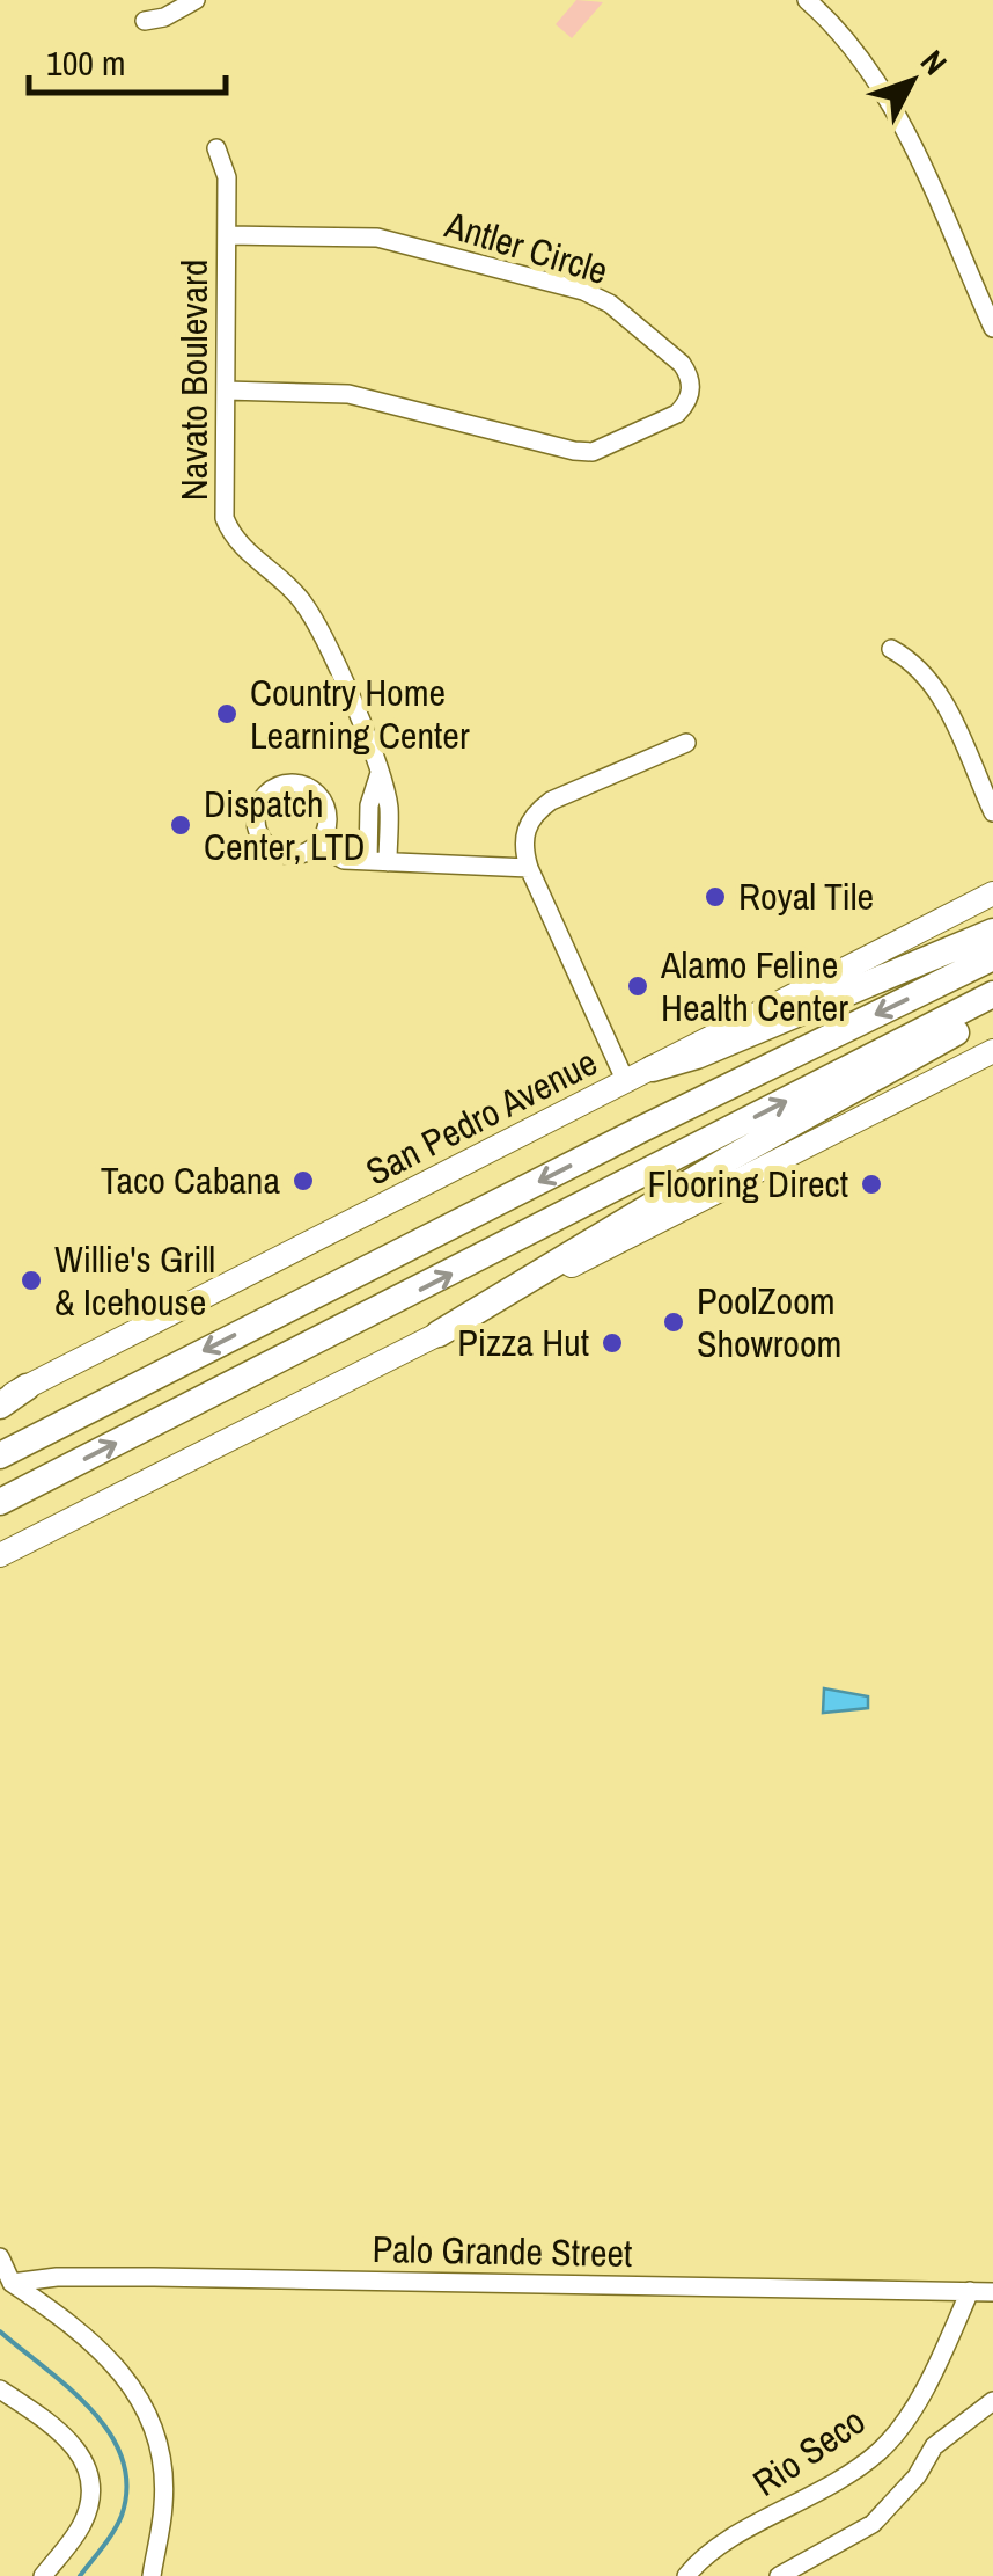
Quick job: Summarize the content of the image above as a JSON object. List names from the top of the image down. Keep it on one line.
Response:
{"streets":{"main road":["San Pedro Avenue"],"street":["Antler Circle","Navato Boulevard","Palo Grande Street","Rio Seco"]},"crossings":[["Antler Circle","Navato Boulevard"],["Palo Grande Street","Rio Seco"]],"places":["Country Home Learning Center","Dispatch Center, LTD","Royal Tile","Alamo Feline Health Center","Taco Cabana","Flooring Direct","Willie's Grill & Icehouse","PoolZoom Showroom","Pizza Hut"],"scale_bar":"100 m","north":"top right"}
